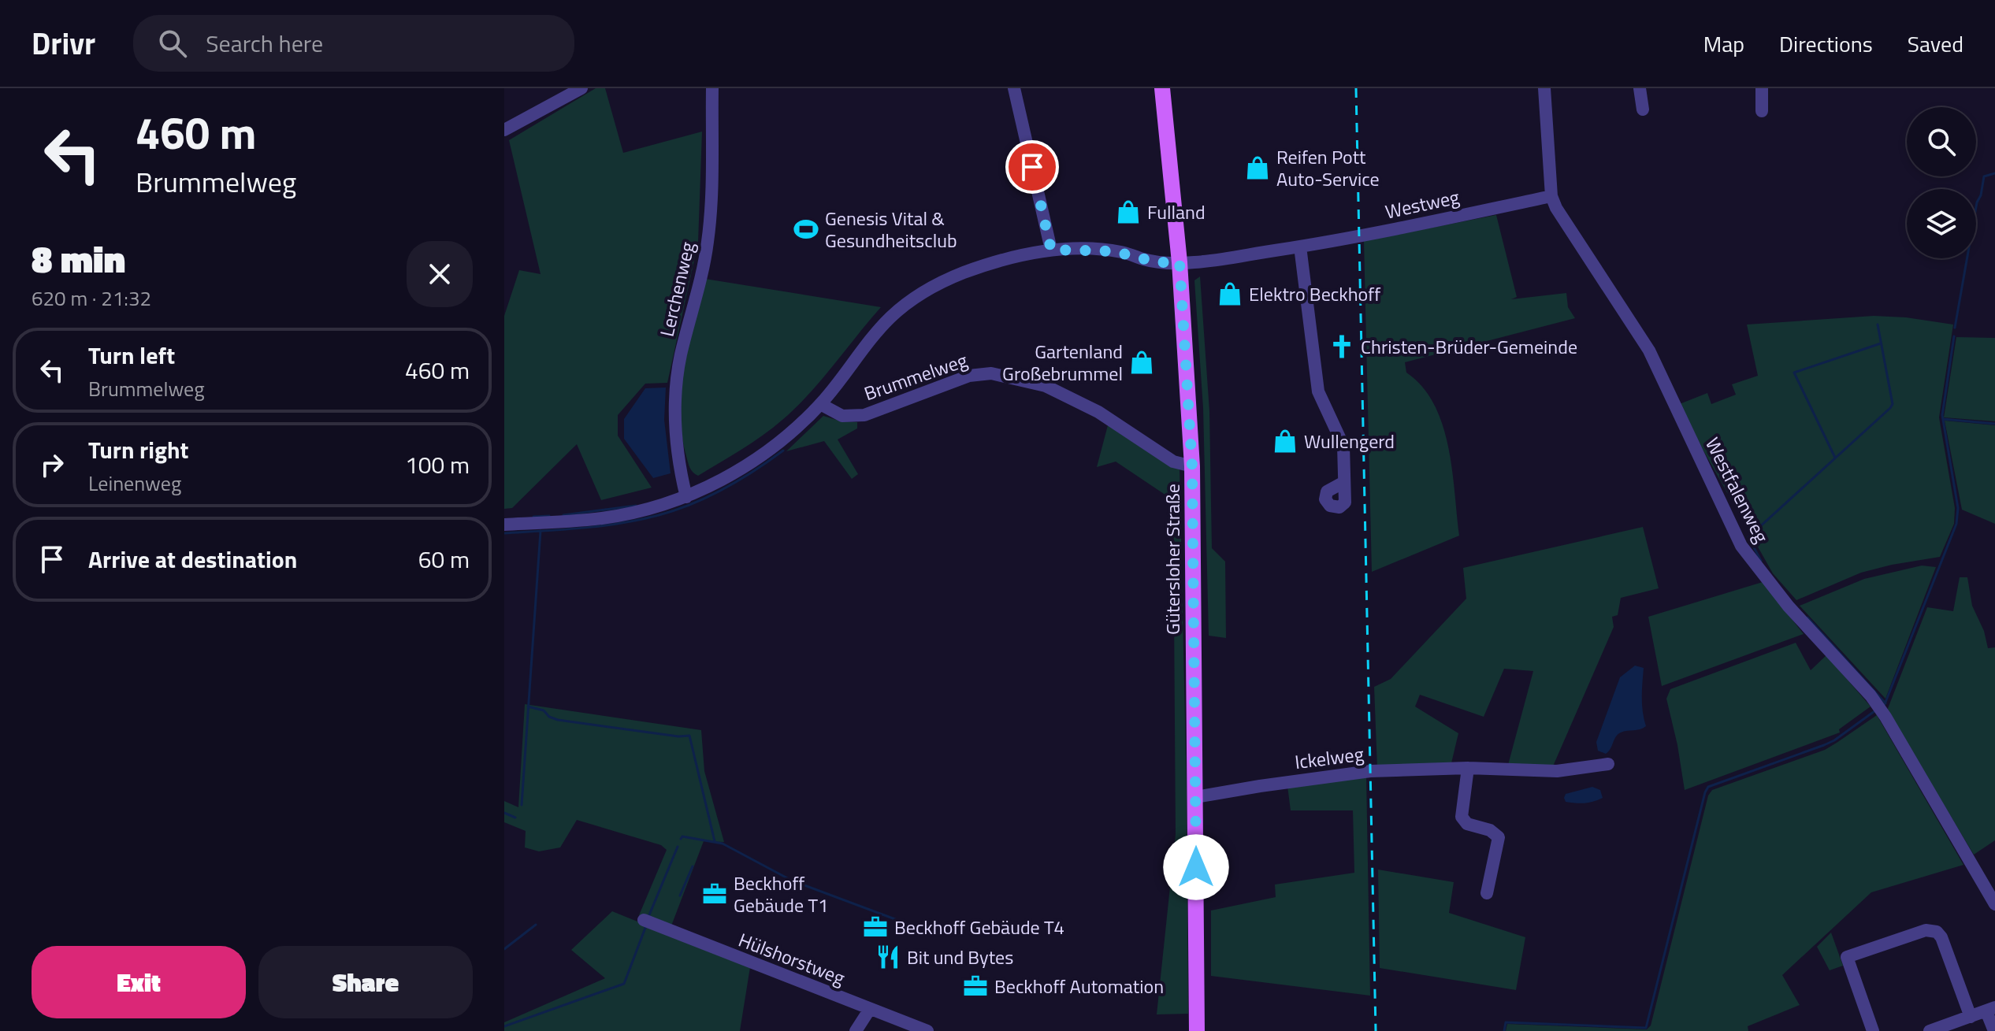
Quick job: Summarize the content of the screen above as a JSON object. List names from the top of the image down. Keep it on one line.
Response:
{"streets":{"main road":["Gütersloher Straße"],"street":["Westweg","Lerchenweg","Brummelweg","Westfalenweg","Ickelweg","Hülshorstweg"]},"crossings":[["Westweg","Brummelweg"],["Westweg","Westfalenweg"],["Westweg","Gütersloher Straße"],["Lerchenweg","Brummelweg"],["Brummelweg","Gütersloher Straße"],["Gütersloher Straße","Ickelweg"]],"places":{"shop":["Reifen Pott Auto-Service","Fulland","Elektro Beckhoff","Gartenland Großebrummel","Wullengerd"],"sports":["Genesis Vital & Gesundheitsclub"],"church":["Christen-Brüder-Gemeinde"],"office":["Beckhoff Gebäude T1","Beckhoff Gebäude T4","Beckhoff Automation"],"restaurant":["Bit und Bytes"]},"page":{"header":"Drivr","search":"Search here","nav":["Map","Directions","Saved"],"turn":["460 m","Brummelweg"],"heading":["8 min","620 m · 21:32"],"list":[{"name":"Turn left","note":"Brummelweg","value":"460 m"},{"name":"Turn right","note":"Leinenweg","value":"100 m"},{"name":"Arrive at destination","value":"60 m"}],"buttons":["Exit","Share"]}}
